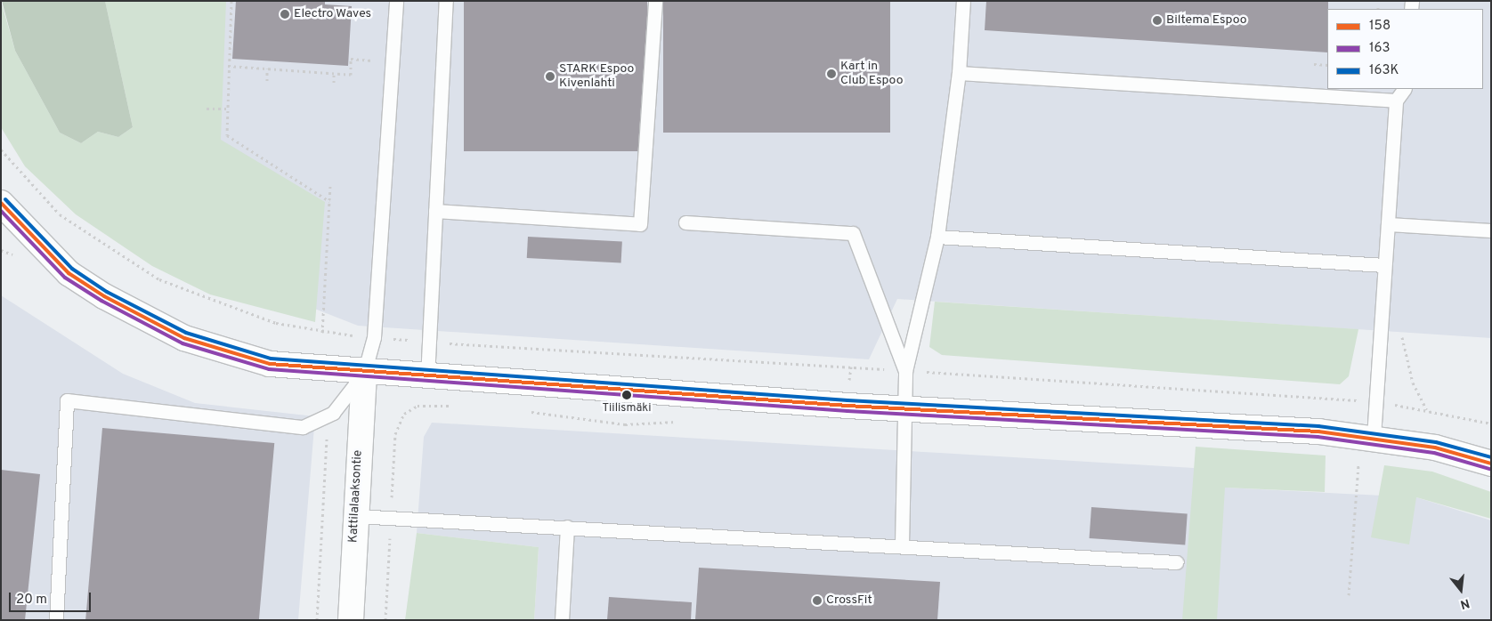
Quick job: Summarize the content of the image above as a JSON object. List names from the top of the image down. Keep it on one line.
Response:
{"streets":{"street":["Kattilalaaksontie"]},"places":["Electro Waves","Biltema Espoo","Kart in Club Espoo","STARK Espoo Kivenlahti","Tiilismäki","CrossFit"],"lines":["transit line 163K","transit line 158","transit line 163"],"legend":["158","163","163K"],"scale_bar":"20 m","north":"bottom"}
